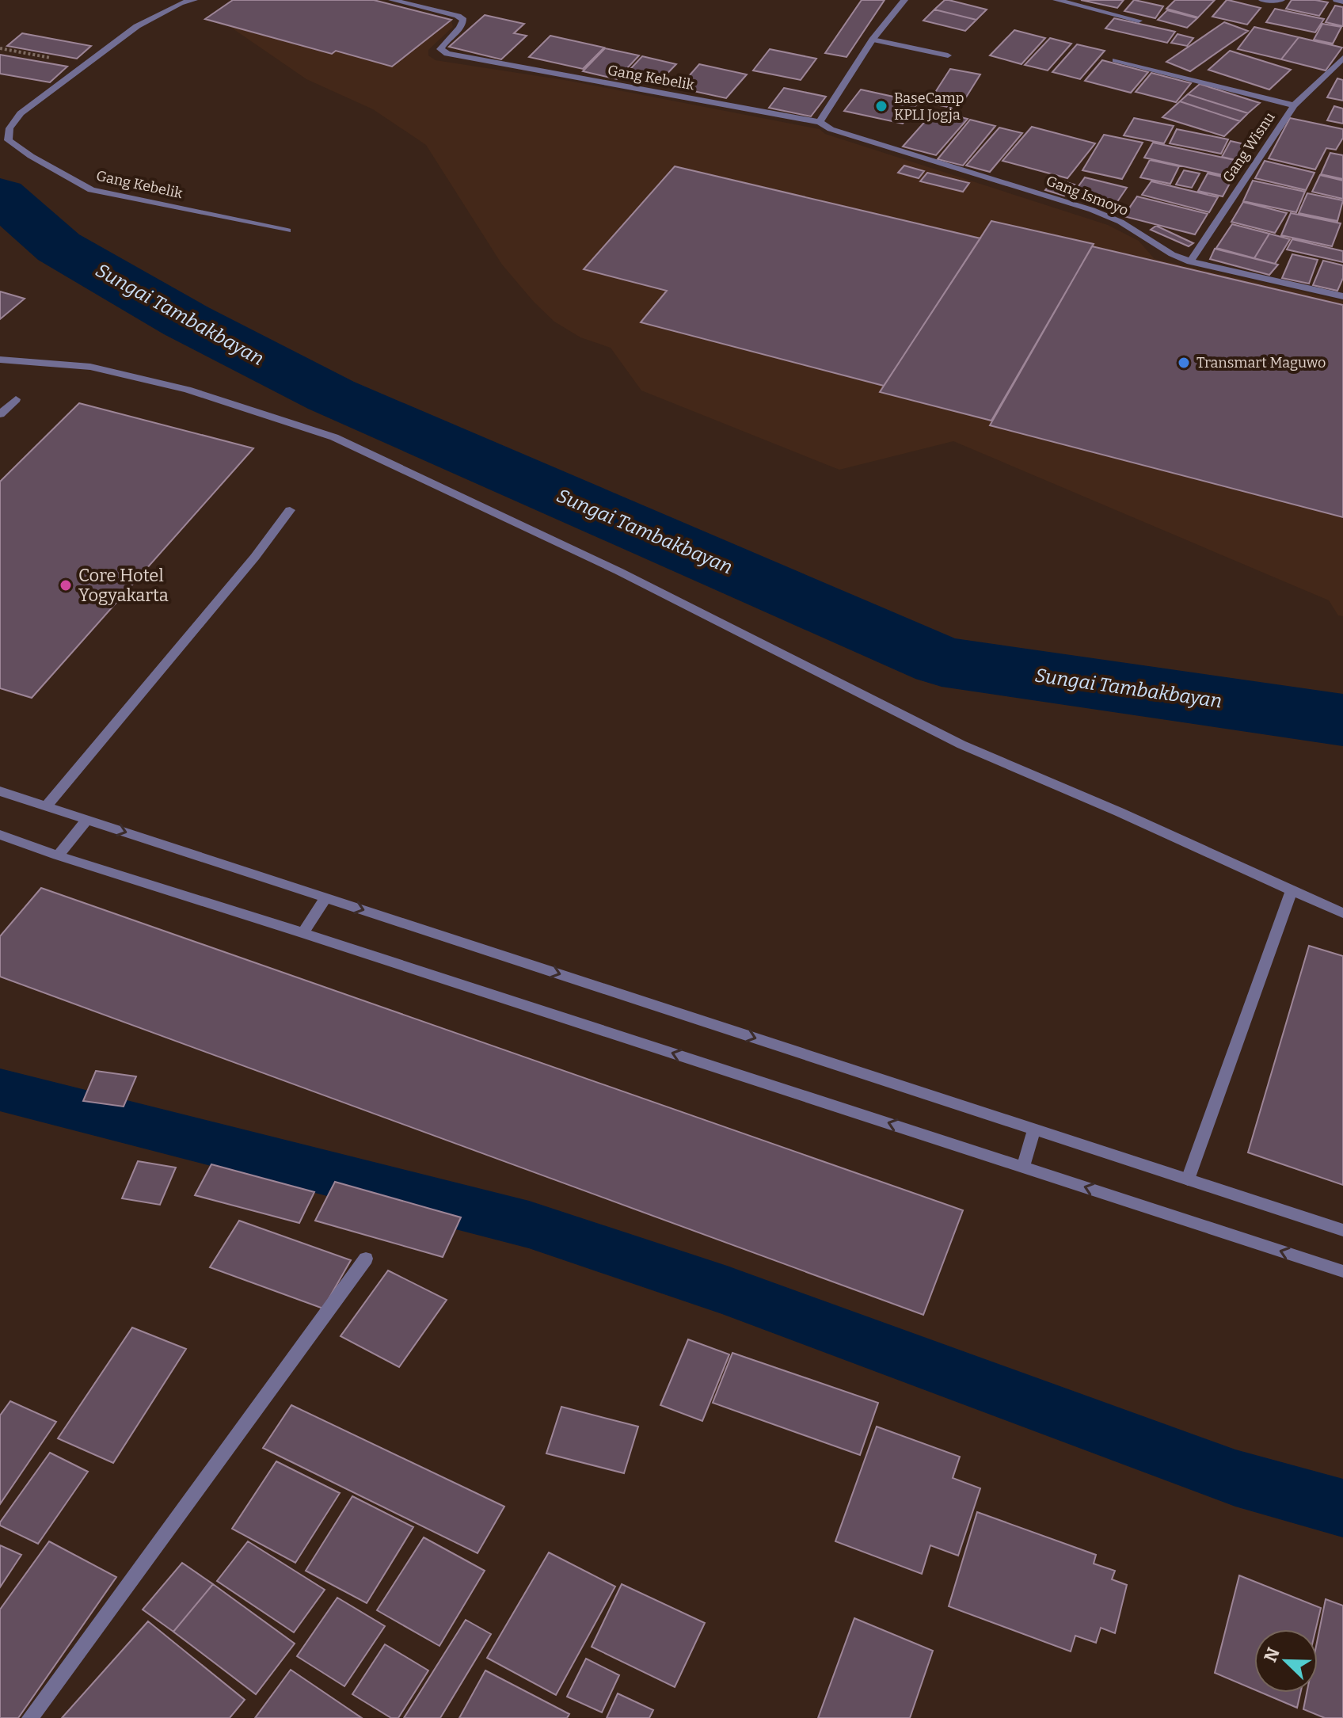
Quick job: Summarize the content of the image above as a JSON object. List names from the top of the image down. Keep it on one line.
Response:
{"streets":{"street":["Gang Kebelik","Gang Wisnu","Gang Ismoyo"]},"crossings":[["Gang Kebelik","Gang Ismoyo"],["Gang Wisnu","Gang Ismoyo"]],"water":["Sungai Tambakbayan"],"places":["BaseCamp KPLI Jogja","Transmart Maguwo","Core Hotel Yogyakarta"],"north":"top left"}
